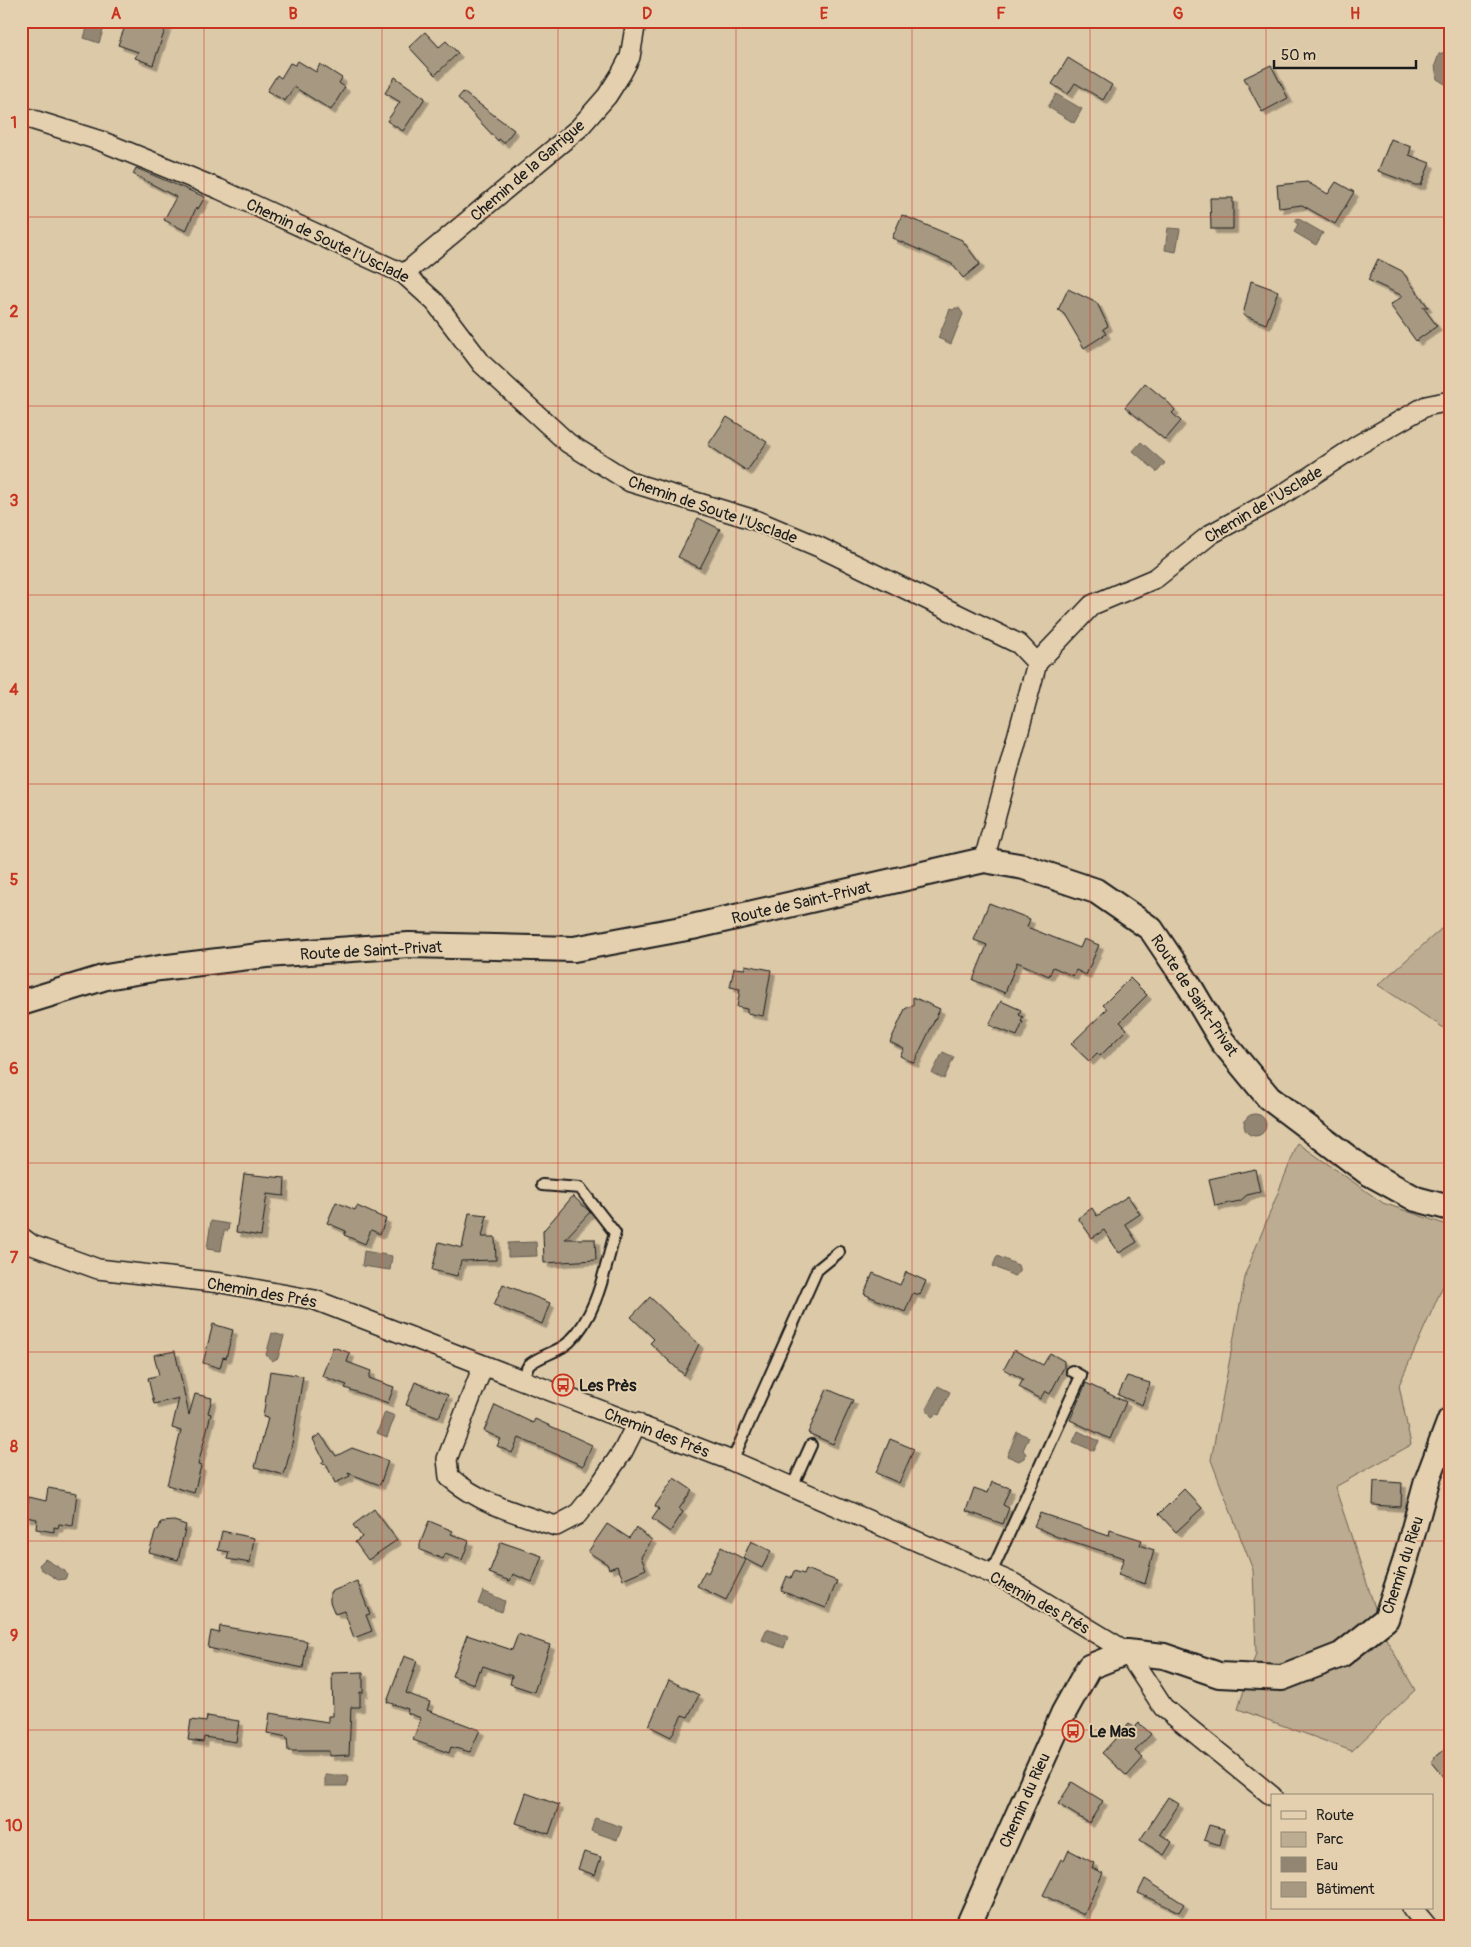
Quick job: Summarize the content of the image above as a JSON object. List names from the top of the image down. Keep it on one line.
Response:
{"streets":{"street":["Chemin de la Garrigue","Chemin de Soute l'Usclade","Chemin de l'Usclade","Route de Saint-Privat","Chemin des Prés","Chemin du Rieu"]},"crossings":[["Chemin de la Garrigue","Chemin de Soute l'Usclade"],["Chemin de Soute l'Usclade","Chemin de l'Usclade"],["Chemin de l'Usclade","Route de Saint-Privat"],["Chemin des Prés","Chemin du Rieu"]],"places":{"bus stop":["Les Près","Le Mas"]},"legend":["Route","Parc","Eau","Bâtiment"],"scale_bar":"50 m","grid":{"columns":["A","B","C","D","E","F","G","H"],"rows":["1","2","3","4","5","6","7","8","9","10"]}}
